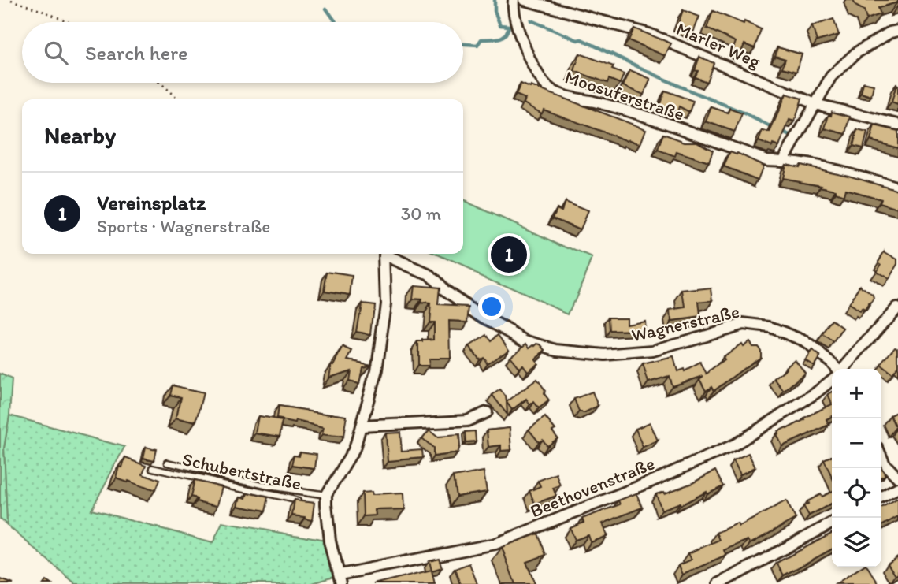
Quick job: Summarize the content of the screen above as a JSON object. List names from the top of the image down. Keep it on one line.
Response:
{"streets":{"street":["Marler Weg","Moosuferstraße","Wagnerstraße","Beethovenstraße"],"lane":["Schubertstraße"]},"page":{"search":"Search here","heading":"Nearby","list":[{"mark":"1","name":"Vereinsplatz","note":"Sports · Wagnerstraße","value":"30 m"}],"pins":"1","map_buttons":["+","−"]}}
